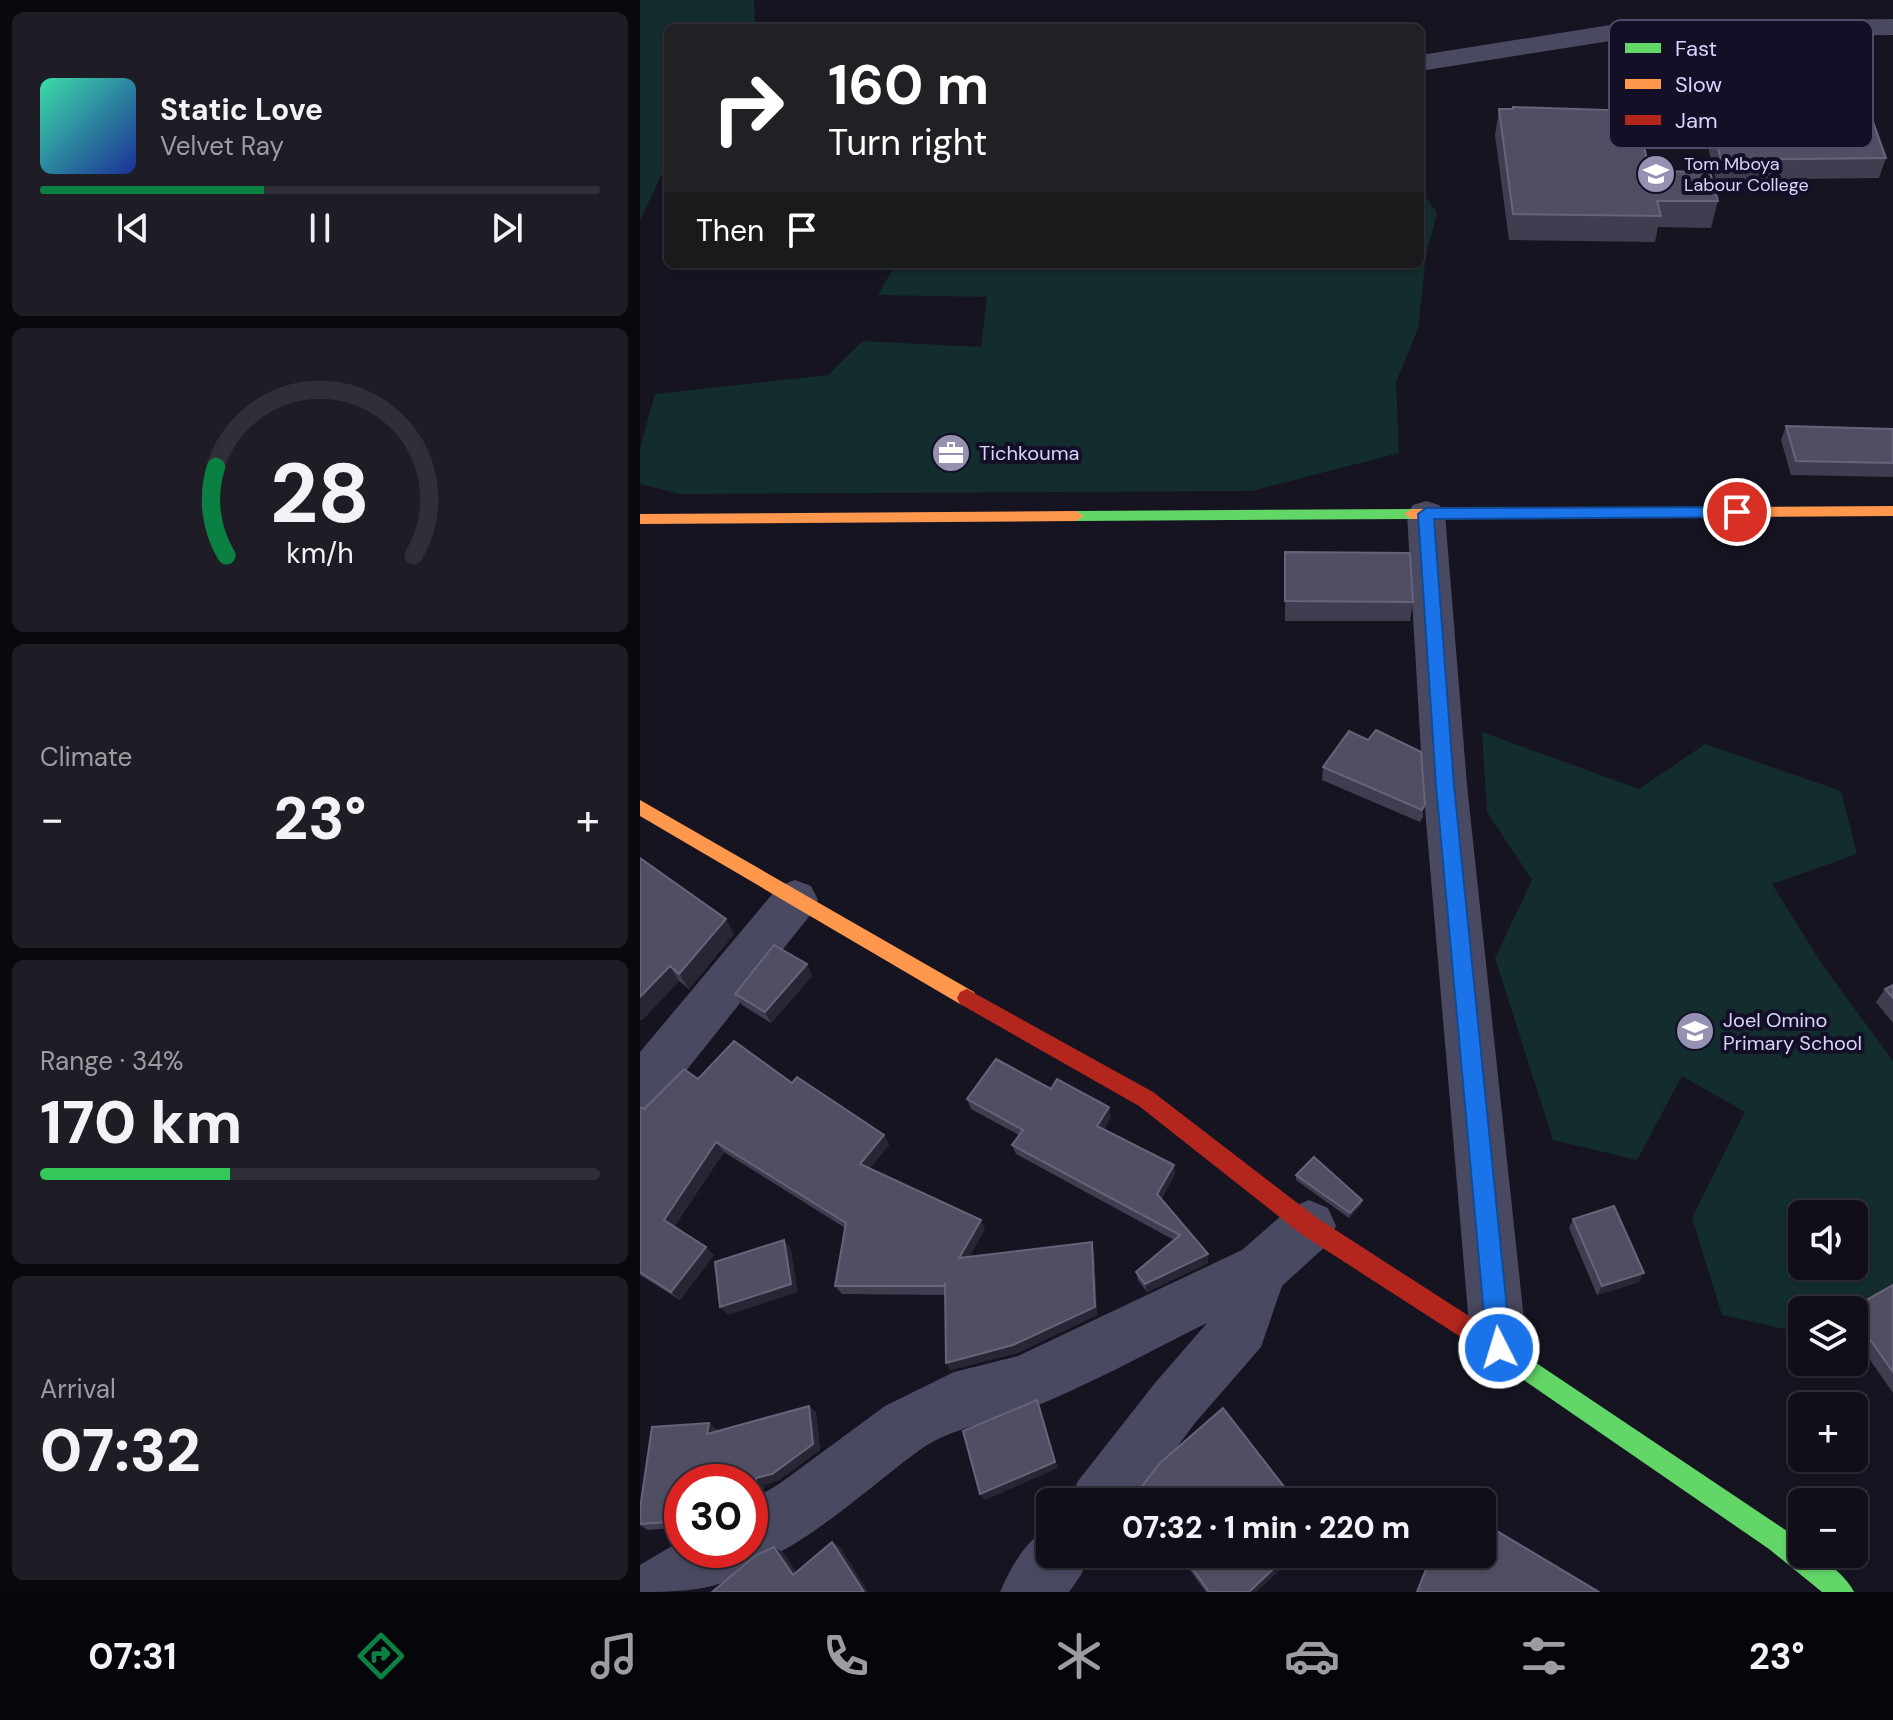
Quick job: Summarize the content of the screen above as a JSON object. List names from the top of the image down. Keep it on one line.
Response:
{"places":{"school or university":["Tom Mboya Labour College","Joel Omino Primary School"],"office":["Tichkouma"]},"legend":["Fast","Slow","Jam"],"page":{"turn":["160 m","Turn right"],"song":["Static Love","Velvet Ray"],"then":"Then","tile":["Climate",["Range · 34%","170 km"],["Arrival","07:32"]],"heat":["−","23°","+"],"map_buttons":["+","−"],"limit":"30","trip":"07:32 · 1 min · 220 m","tabs":["07:31","23°"],"gauge":["28","km/h"]}}
